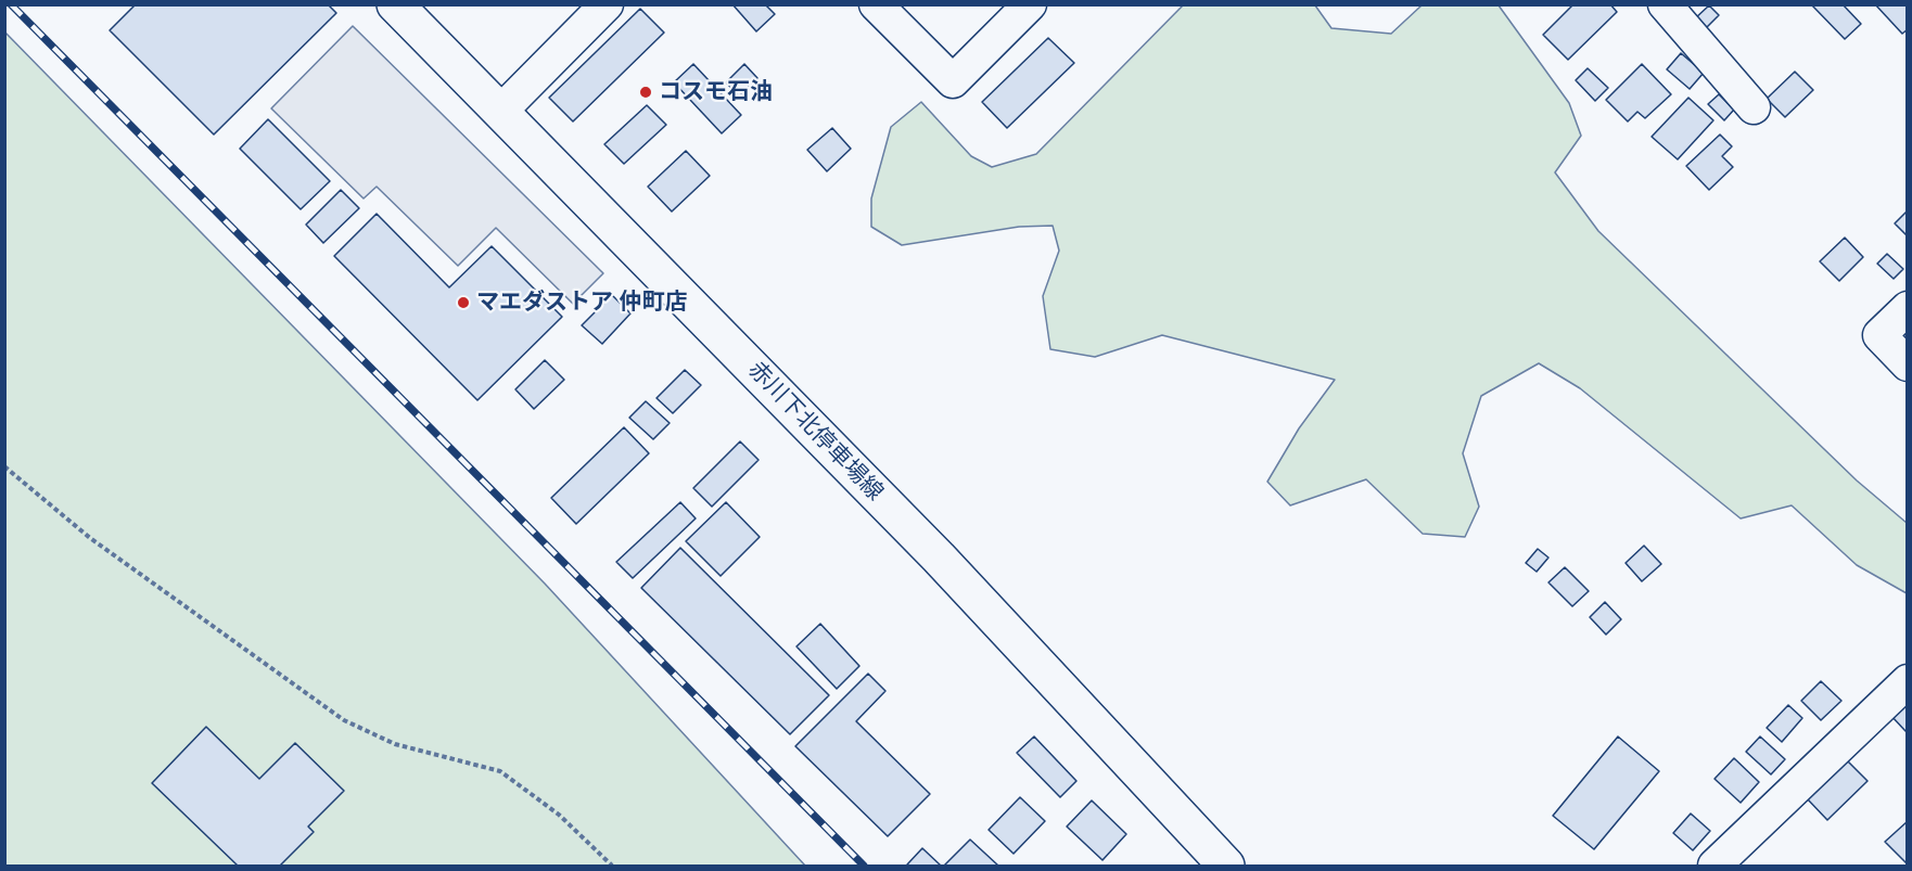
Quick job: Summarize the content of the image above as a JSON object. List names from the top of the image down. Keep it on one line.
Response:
{"streets":{"main road":["赤川下北停車場線"]},"places":["コスモ石油","マエダストア 仲町店"]}
